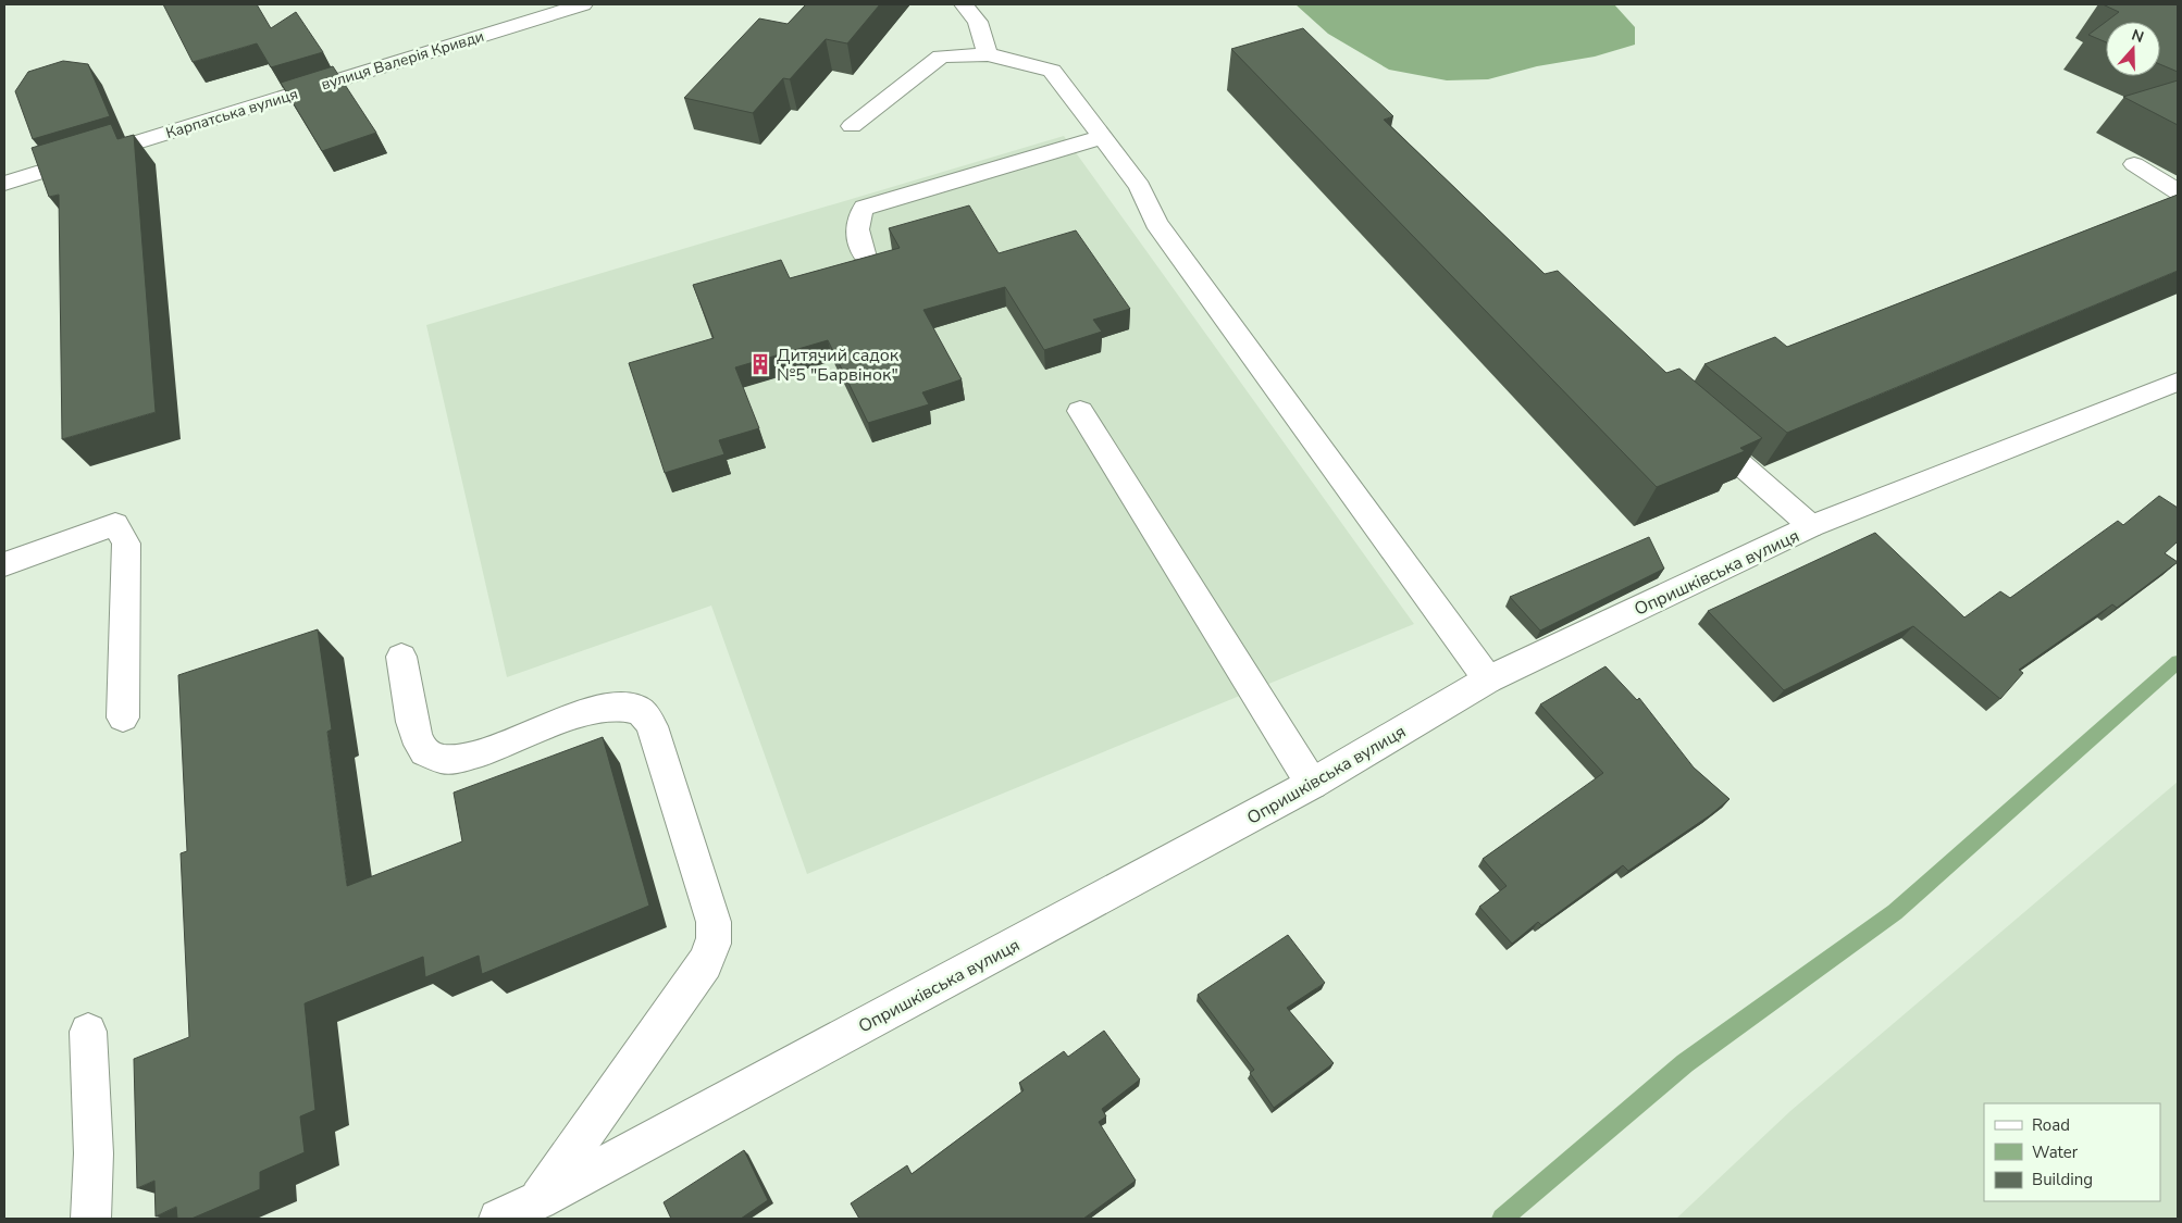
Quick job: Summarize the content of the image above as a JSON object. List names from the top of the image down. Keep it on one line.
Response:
{"streets":{"street":["вулиця Валерія Кривди","Опришківська вулиця"]},"places":{"building":["Дитячий садок №5 \"Барвінок\""]},"legend":["Road","Water","Building"],"north":"top"}
